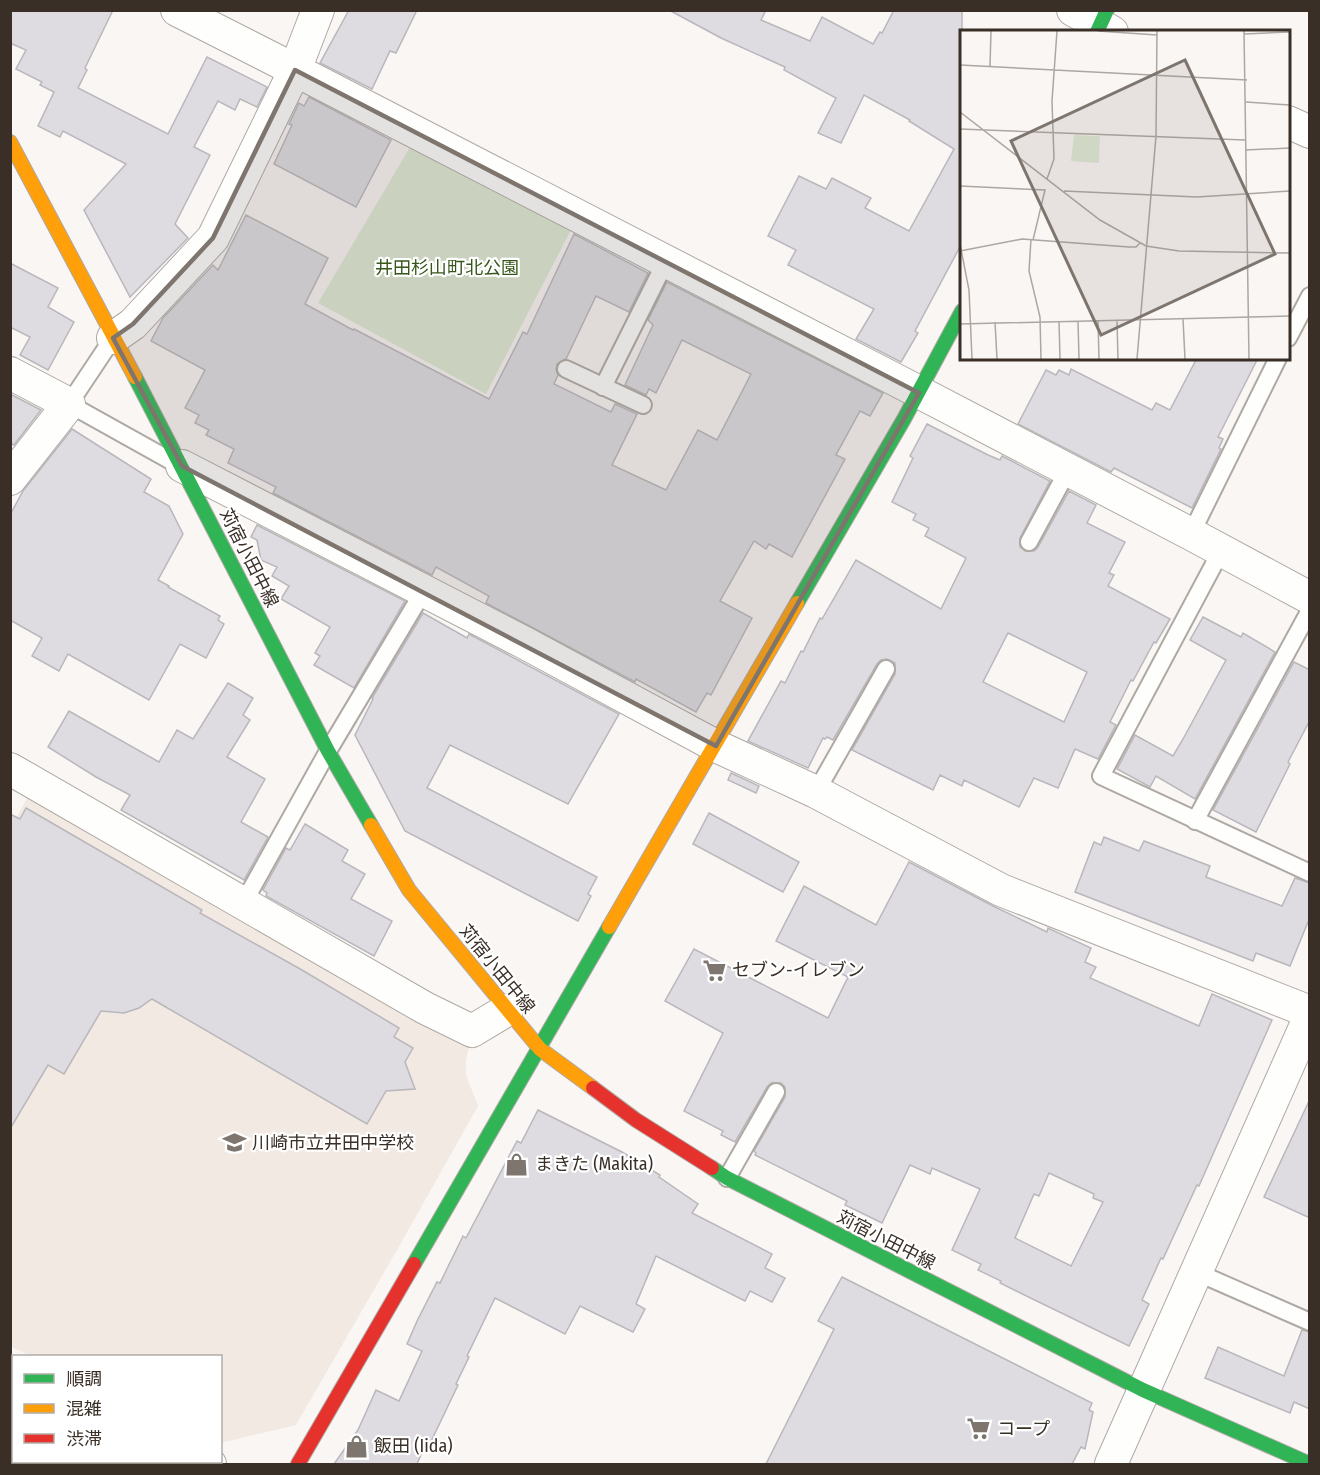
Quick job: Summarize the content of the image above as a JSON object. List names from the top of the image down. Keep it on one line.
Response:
{"streets":{"street":["苅宿小田中線"]},"parks":["井田杉山町北公園"],"places":{"supermarket":["セブン-イレブン","コープ"],"school or university":["川崎市立井田中学校"],"shop":["まきた (Makita)","飯田 (Iida)"]},"legend":["順調","混雑","渋滞"]}
